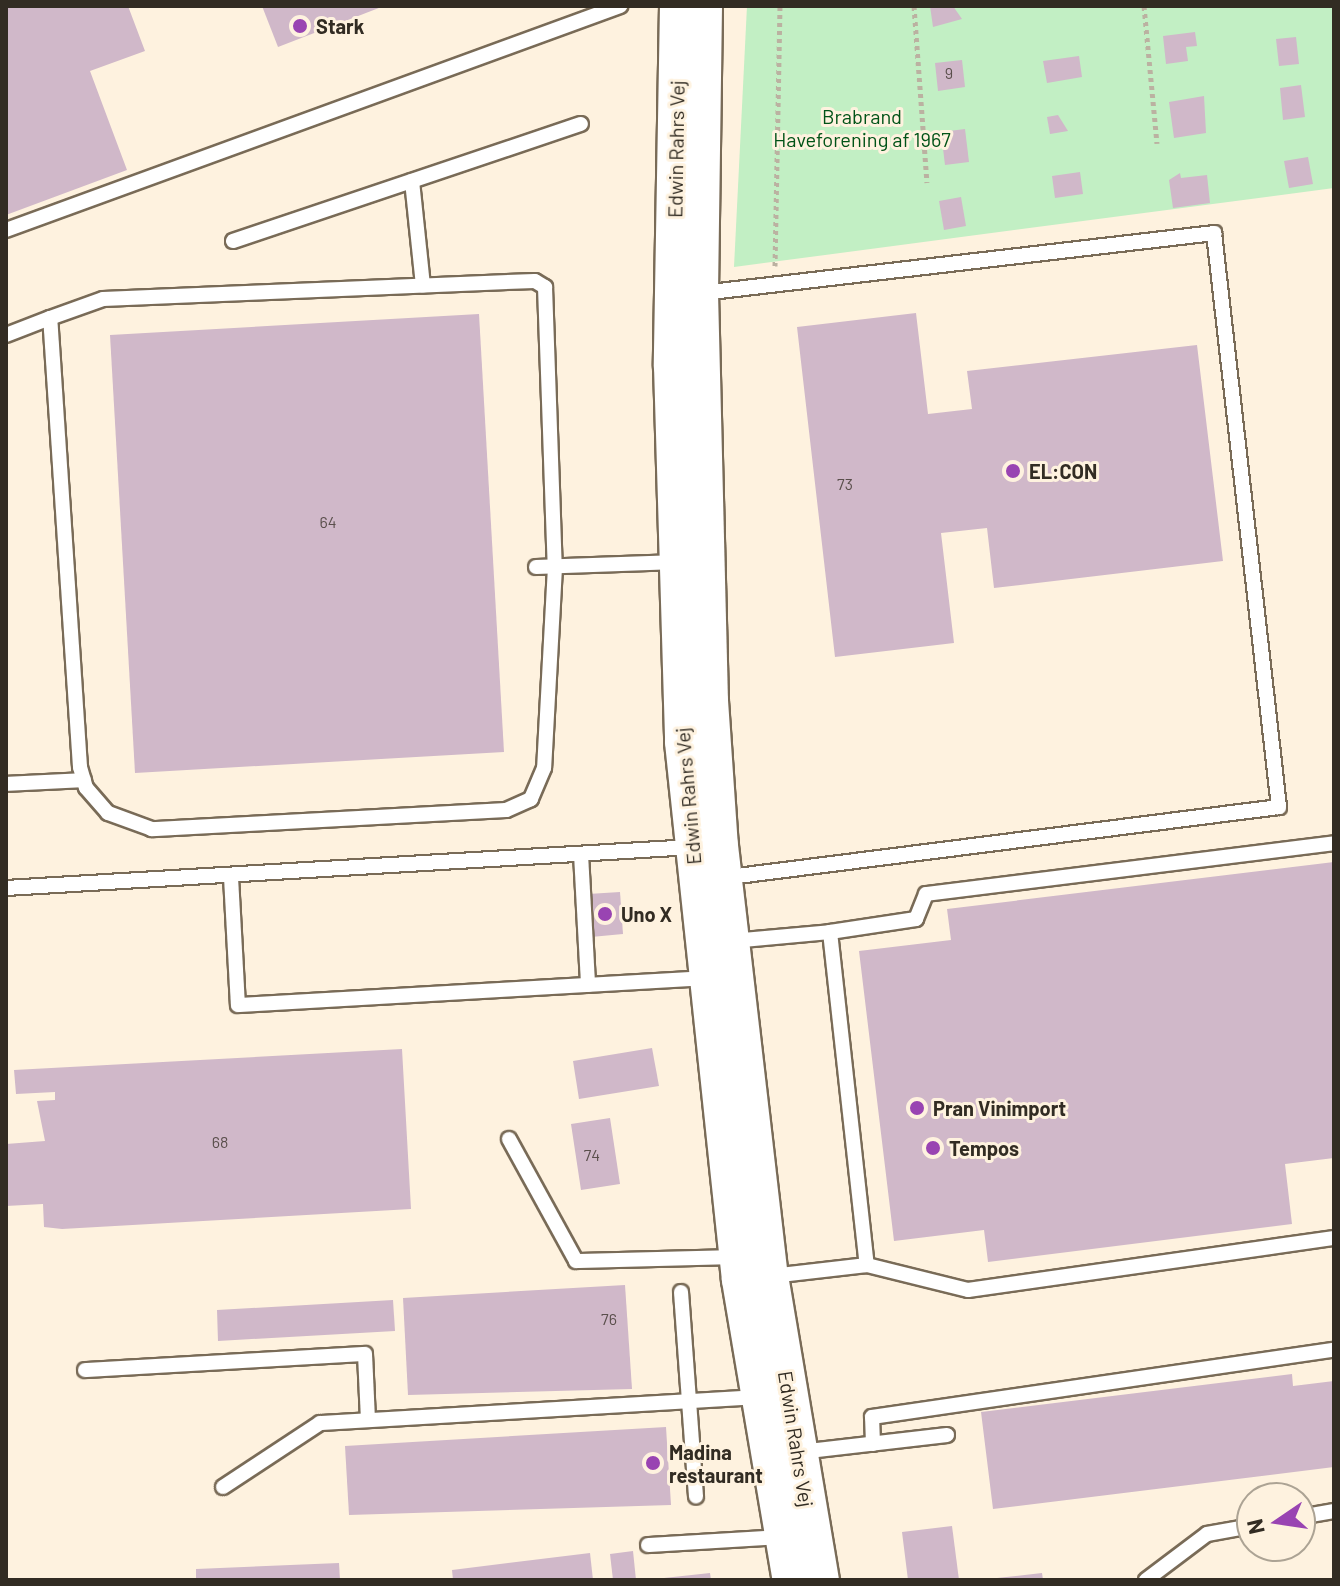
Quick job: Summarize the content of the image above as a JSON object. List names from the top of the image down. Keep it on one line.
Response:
{"streets":{"street":["Edwin Rahrs Vej"]},"parks":["Brabrand Haveforening af 1967"],"places":["Stark","EL:CON","Uno X","Pran Vinimport","Tempos","Madina restaurant"],"house_numbers":["9","73","64","68","74","76"],"north":"left"}
